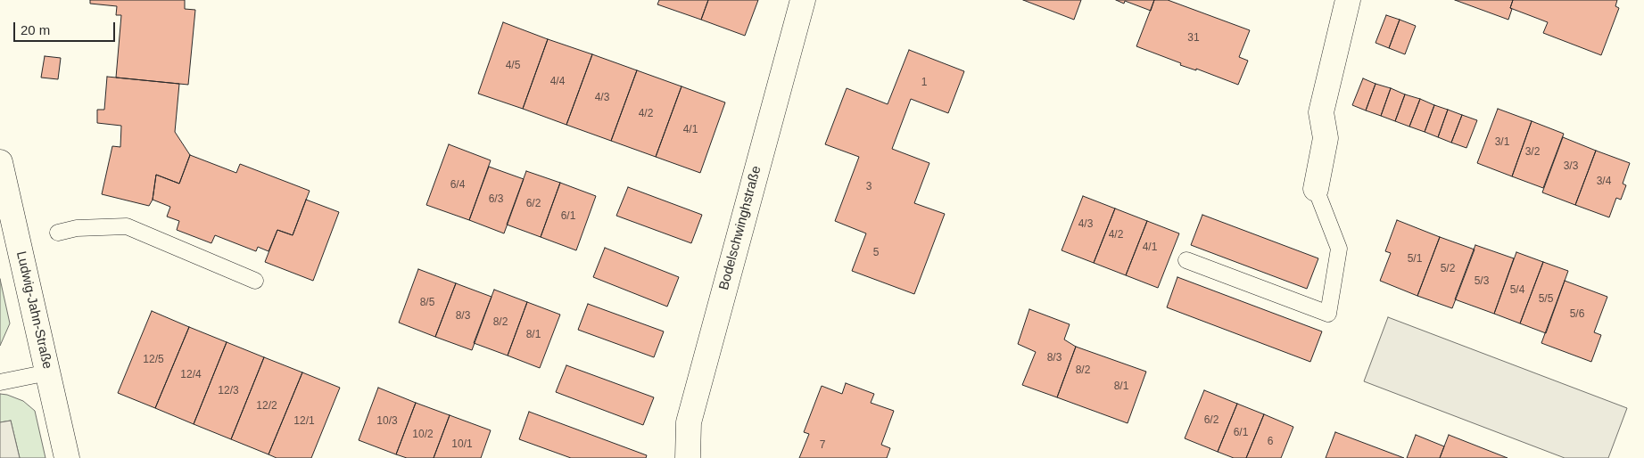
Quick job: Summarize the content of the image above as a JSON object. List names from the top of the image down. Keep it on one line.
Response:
{"streets":{"street":["Bodelschwinghstraße","Ludwig-Jahn-Straße"]},"house_numbers":["31","4/5","4/4","1","4/3","4/2","4/1","3/1","3/2","3/3","3/4","6/4","3","6/3","6/2","6/1","4/3","4/2","4/1","5","5/1","5/2","5/3","5/4","5/5","8/5","5/6","8/3","8/2","8/1","8/3","12/5","8/2","12/4","8/1","12/3","12/2","6/2","12/1","10/3","6/1","10/2","6","10/1","7"],"scale_bar":"20 m"}
